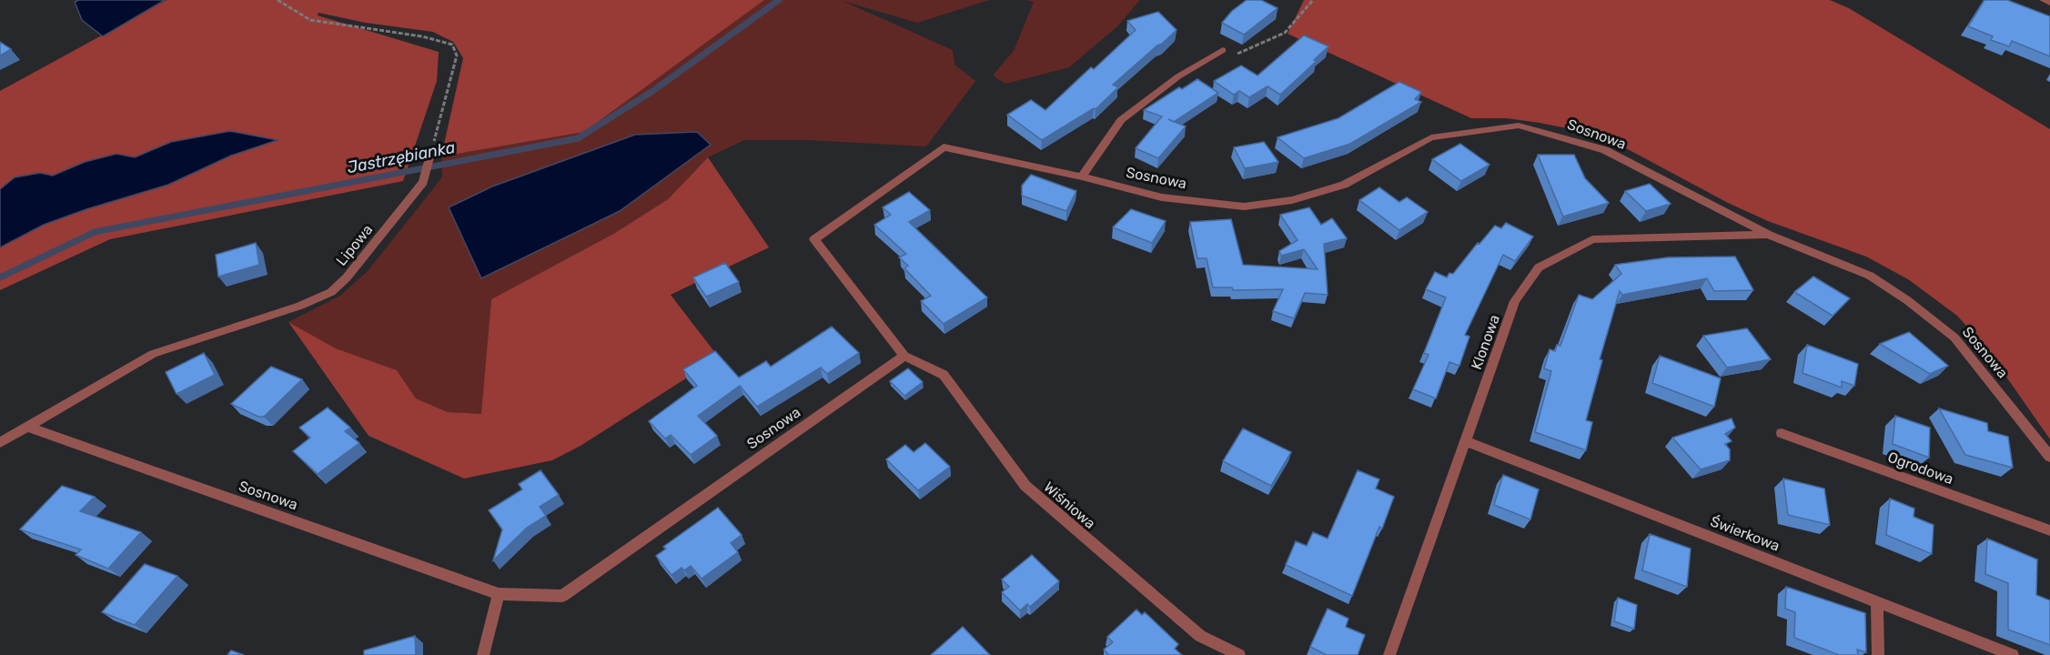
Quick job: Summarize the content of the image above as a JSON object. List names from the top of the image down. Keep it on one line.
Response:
{"streets":{"street":["Sosnowa","Lipowa","Klonowa","Ogrodowa","Wiśniowa","Świerkowa"]},"crossings":[["Sosnowa","Lipowa"],["Sosnowa","Klonowa"],["Sosnowa","Wiśniowa"],["Klonowa","Świerkowa"]],"water":["Jastrzębianka"]}
